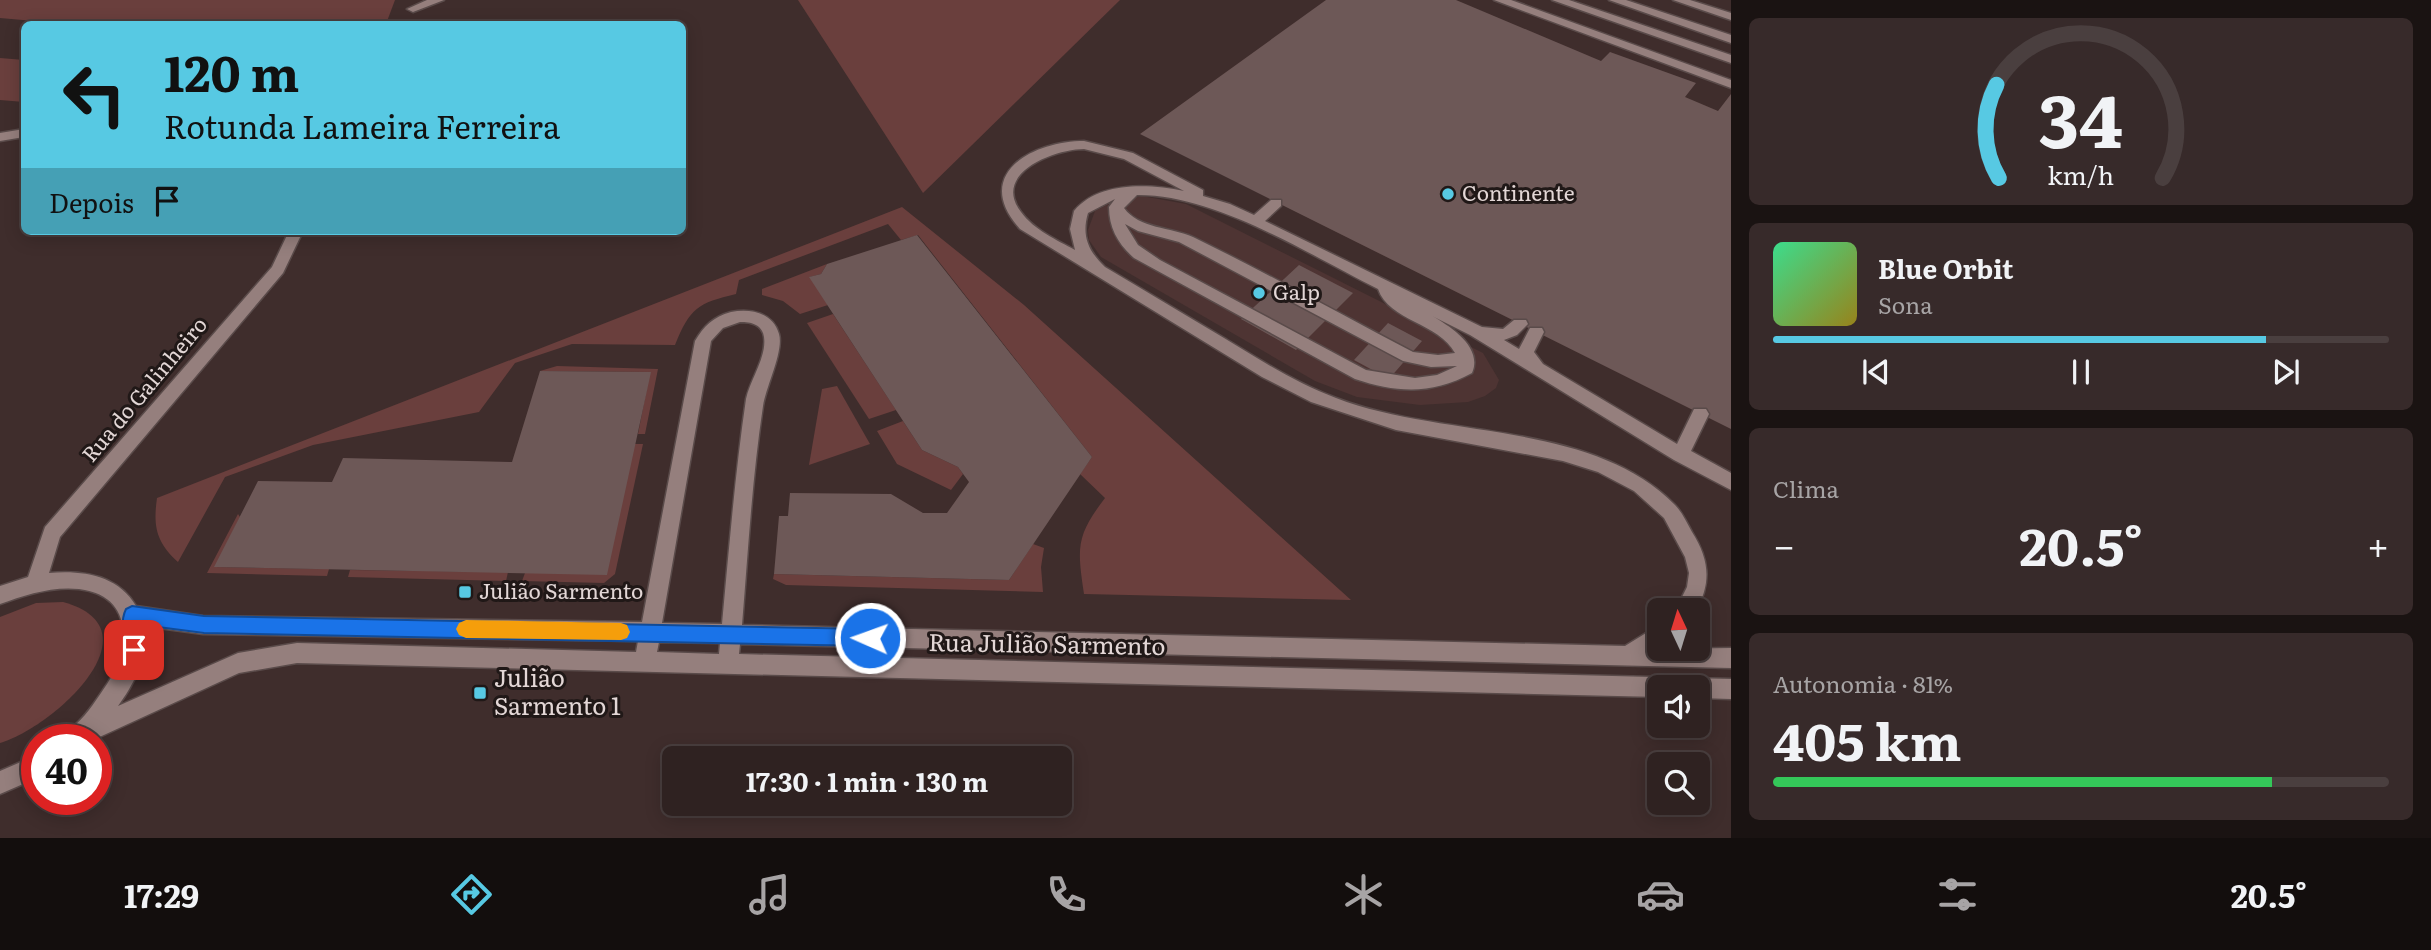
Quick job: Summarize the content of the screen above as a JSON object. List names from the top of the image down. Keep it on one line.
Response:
{"streets":{"street":["Rua do Galinheiro","Rua Julião Sarmento"]},"places":{"other":["Continente","Galp"],"transit":["Julião Sarmento","Julião Sarmento 1"]},"north":"top","page":{"turn":["120 m","Rotunda Lameira Ferreira"],"then":"Depois","song":["Blue Orbit","Sona"],"tile":["Clima",["Autonomia · 81%","405 km"]],"heat":["−","20.5°","+"],"limit":"40","trip":"17:30 · 1 min · 130 m","tabs":["17:29","20.5°"],"gauge":["34","km/h"]}}
